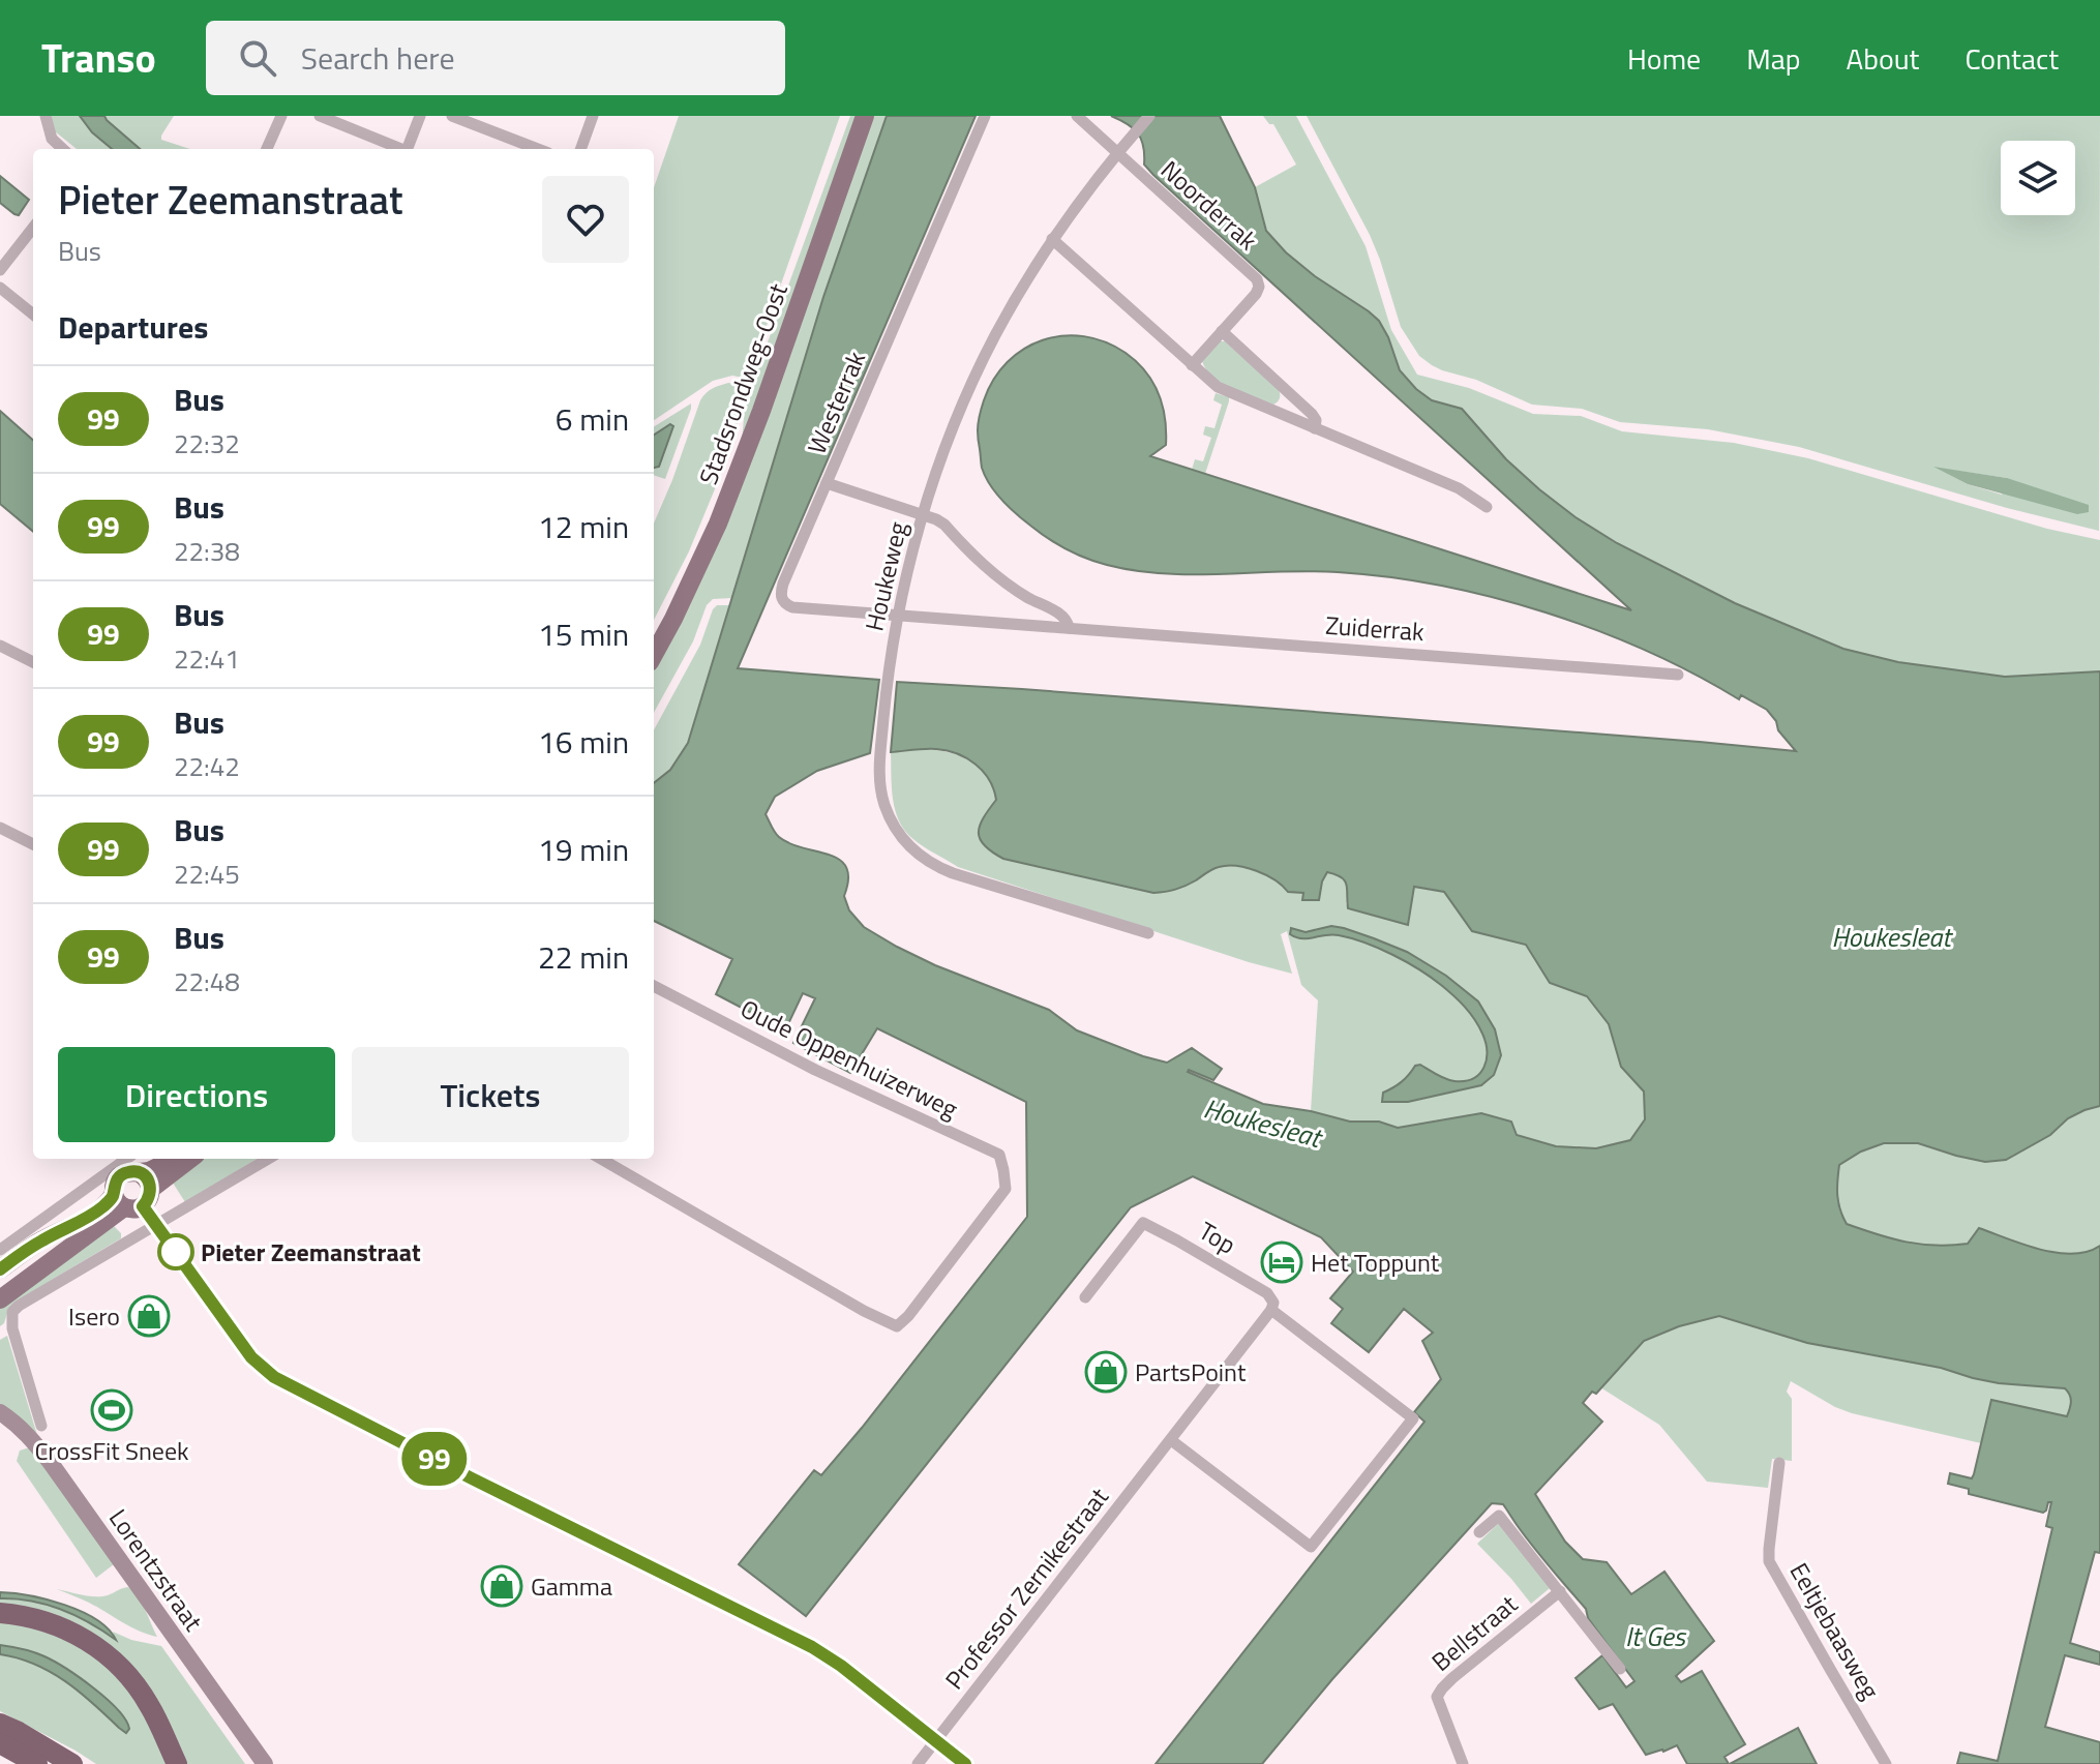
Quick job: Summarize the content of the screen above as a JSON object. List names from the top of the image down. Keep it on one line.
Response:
{"streets":{"main road":["Stadsrondweg-Oost"],"street":["Noorderrak","Westerrak","Houkeweg","Zuiderrak","Oude Oppenhuizerweg","Top","Lorentzstraat","Professor Zernikestraat","Eeltjebaasweg","Bellstraat"]},"crossings":[["Noorderrak","Houkeweg"],["Westerrak","Houkeweg"],["Westerrak","Zuiderrak"],["Houkeweg","Zuiderrak"],["Top","Professor Zernikestraat"]],"water":["Houkesleat","It Ges"],"places":{"other":["Pieter Zeemanstraat"],"hotel":["Het Toppunt"],"shop":["Isero","PartsPoint","Gamma"],"sports":["CrossFit Sneek"]},"lines":["bus line 99"],"page":{"header":"Transo","search":"Search here","nav":["Home","Map","About","Contact"],"on_map":"99","heading":[["Pieter Zeemanstraat","Bus"],"Departures"],"list":[{"mark":"99","name":"Bus","note":"22:32","value":"6 min"},{"mark":"99","name":"Bus","note":"22:38","value":"12 min"},{"mark":"99","name":"Bus","note":"22:41","value":"15 min"},{"mark":"99","name":"Bus","note":"22:42","value":"16 min"},{"mark":"99","name":"Bus","note":"22:45","value":"19 min"},{"mark":"99","name":"Bus","note":"22:48","value":"22 min"}],"buttons":["Directions","Tickets"]}}
